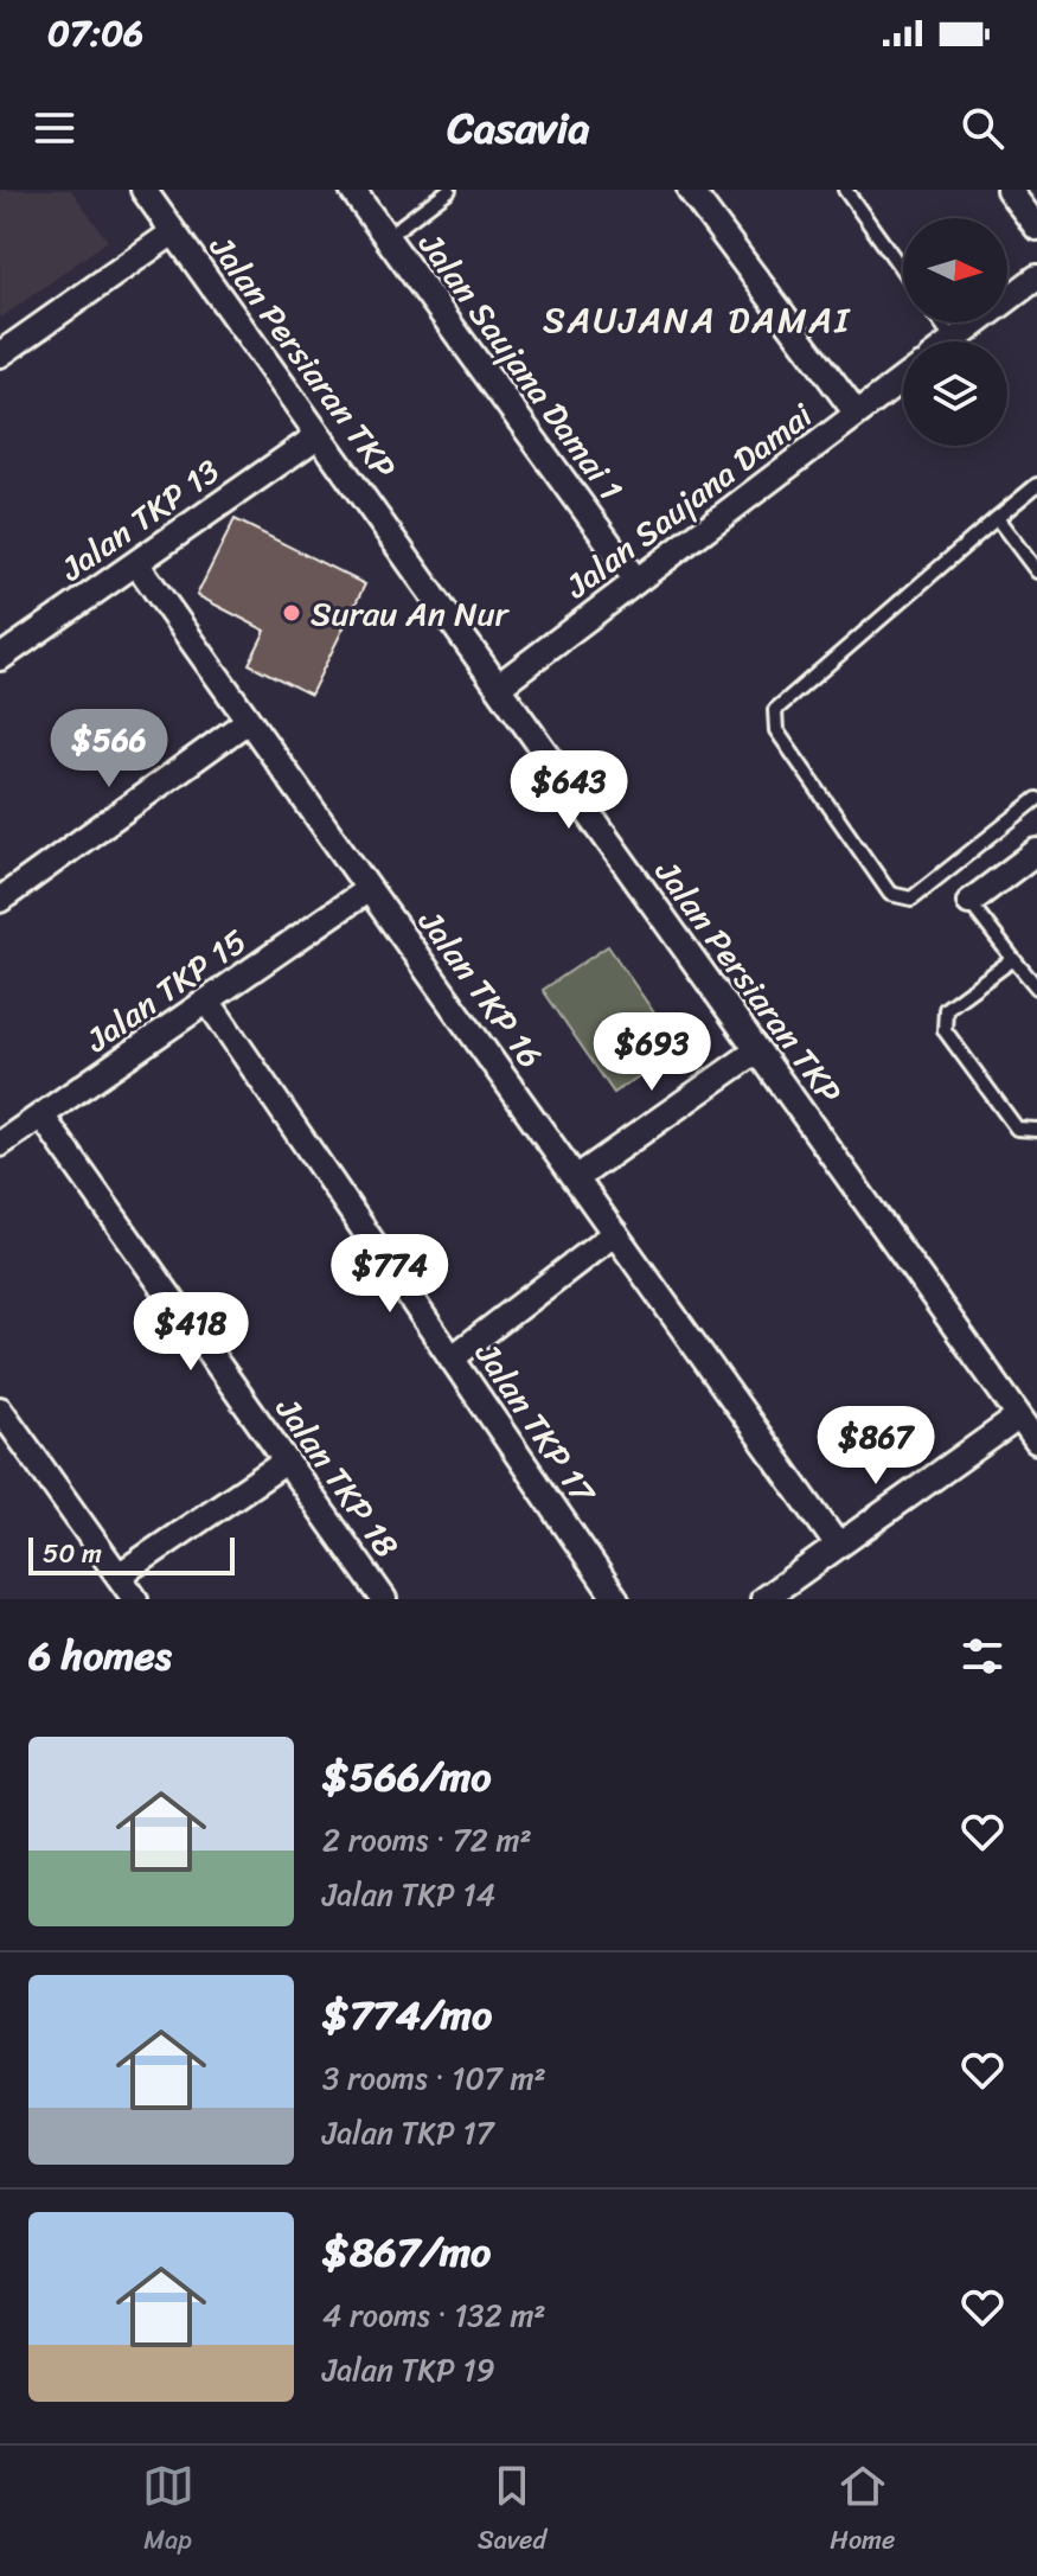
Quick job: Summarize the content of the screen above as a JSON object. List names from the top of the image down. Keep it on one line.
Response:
{"streets":{"street":["Jalan Persiaran TKP","Jalan Saujana Damai 1","Jalan Saujana Damai","Jalan TKP 13","Jalan TKP 16","Jalan TKP 15","Jalan TKP 17","Jalan TKP 18"]},"crossings":[["Jalan Persiaran TKP","Jalan Saujana Damai"],["Jalan Persiaran TKP","Jalan TKP 13"],["Jalan Saujana Damai 1","Jalan Saujana Damai"],["Jalan TKP 13","Jalan TKP 16"],["Jalan TKP 16","Jalan TKP 15"],["Jalan TKP 15","Jalan TKP 17"],["Jalan TKP 15","Jalan TKP 18"]],"districts":["SAUJANA DAMAI"],"places":["Surau An Nur"],"scale_bar":"50 m","north":"right","page":{"status":"07:06","header":"Casavia","price":["$566","$643","$693","$774","$418","$867"],"scale":"50 m","heading":"6 homes","list":[{"name":"$566/mo","note":"2 rooms · 72 m² · Jalan TKP 14"},{"name":"$774/mo","note":"3 rooms · 107 m² · Jalan TKP 17"},{"name":"$867/mo","note":"4 rooms · 132 m² · Jalan TKP 19"}],"tabs":["Map","Saved","Home"]}}
